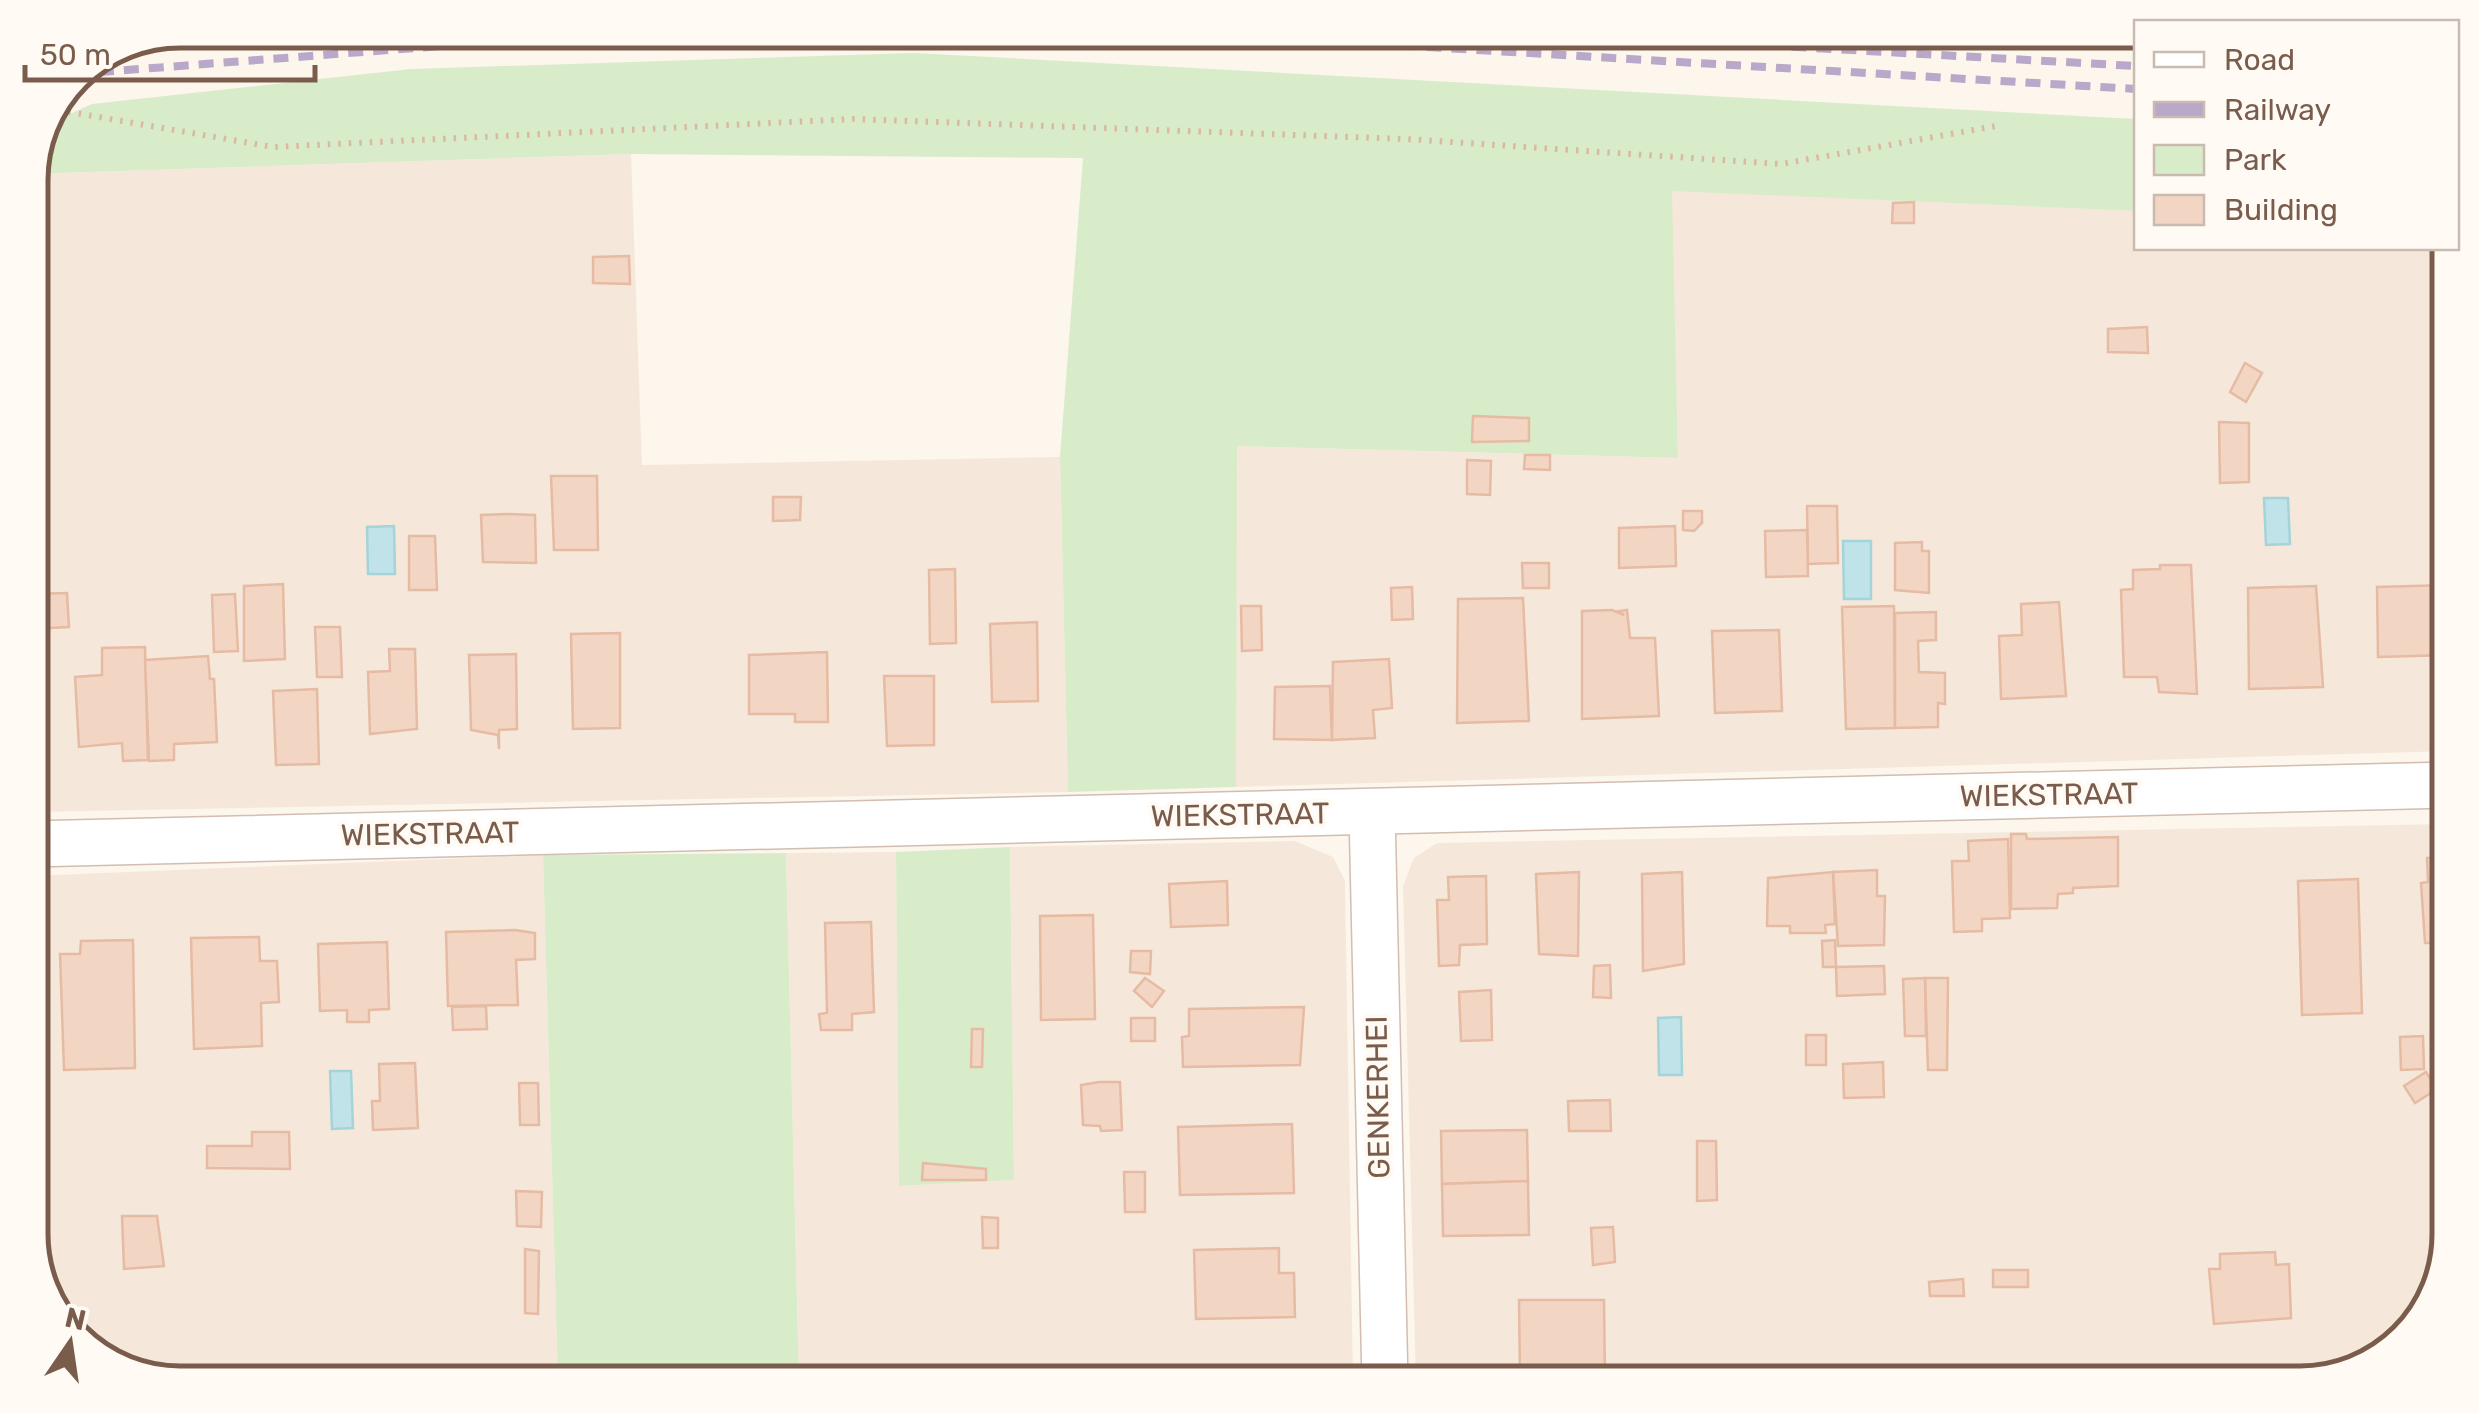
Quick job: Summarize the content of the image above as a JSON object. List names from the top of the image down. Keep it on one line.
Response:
{"streets":{"street":["WIEKSTRAAT","GENKERHEI"]},"crossings":[["WIEKSTRAAT","GENKERHEI"]],"legend":["Road","Railway","Park","Building"],"scale_bar":"50 m","north":"top"}
